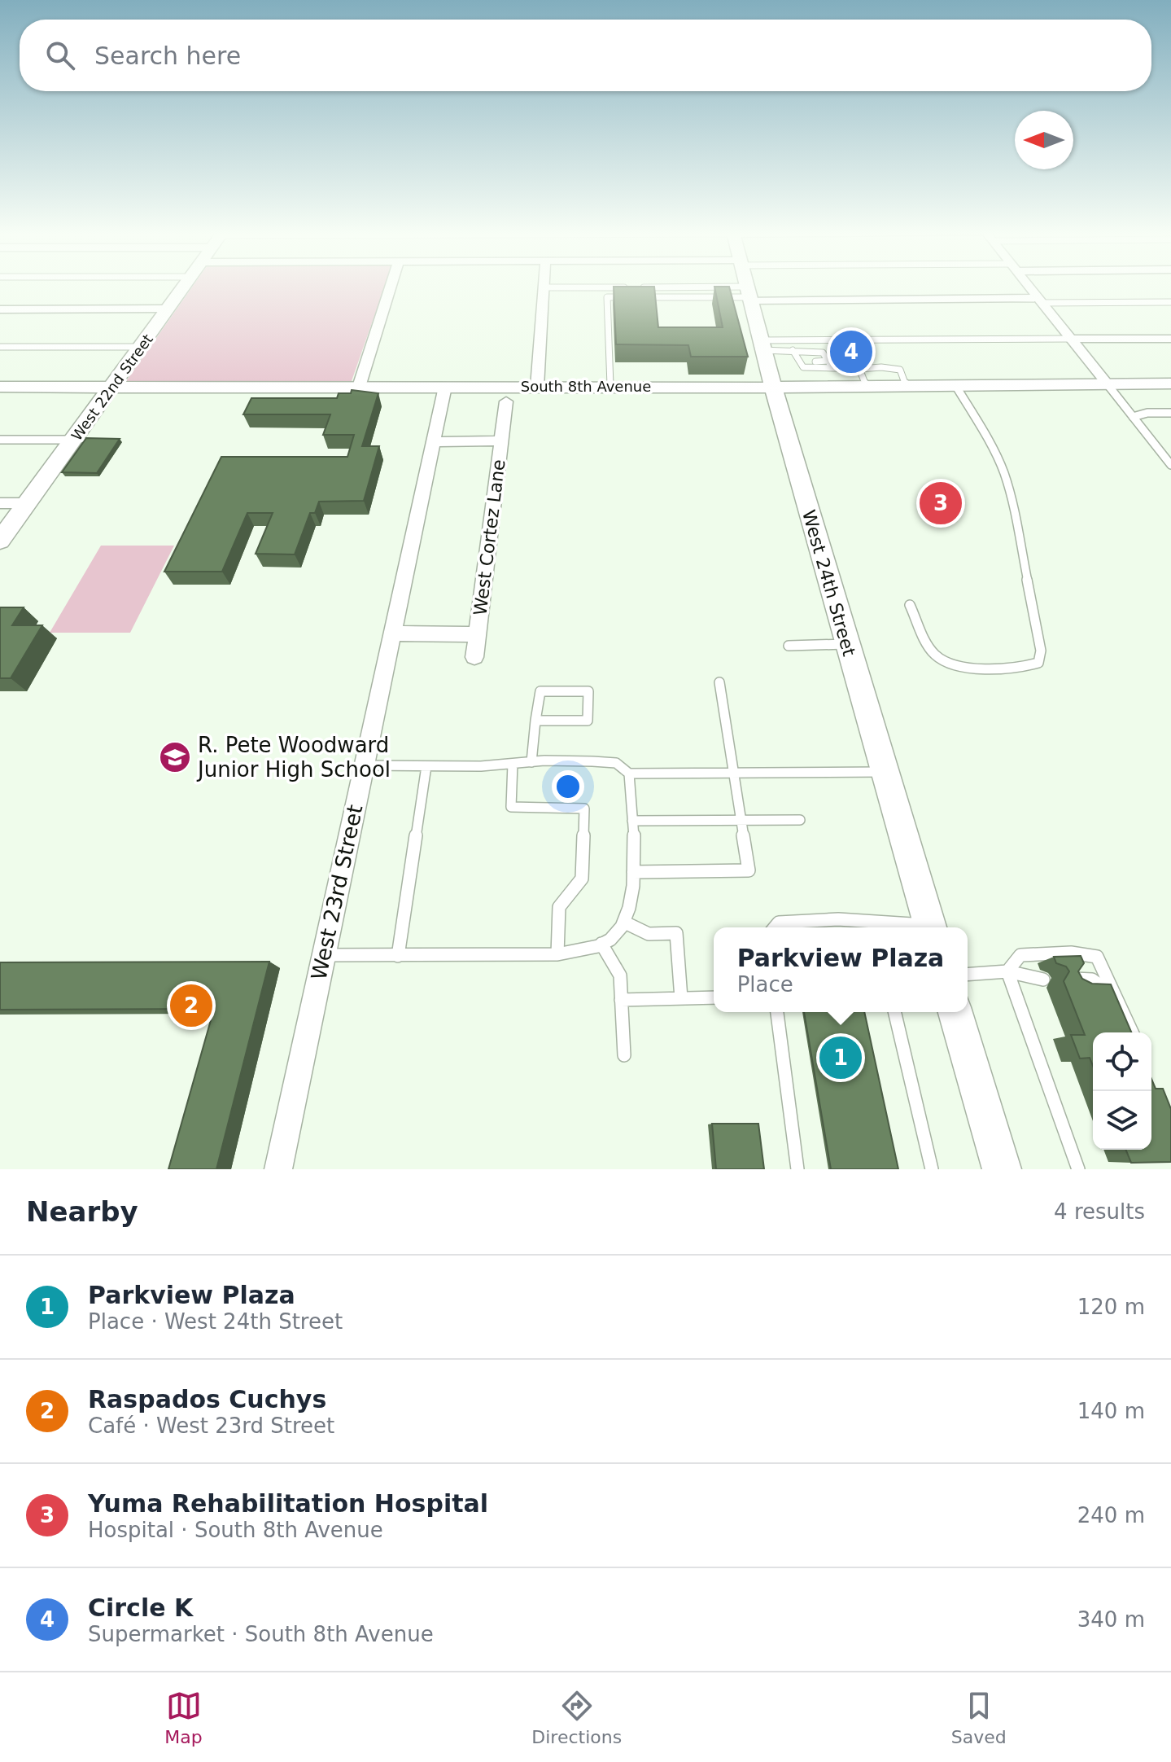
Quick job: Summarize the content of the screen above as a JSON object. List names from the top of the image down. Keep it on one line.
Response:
{"streets":{"street":["South 8th Avenue","West 22nd Street","West Cortez Lane","West 24th Street","West 23rd Street"]},"crossings":[["South 8th Avenue","West 22nd Street"],["South 8th Avenue","West 24th Street"],["South 8th Avenue","West 23rd Street"],["West Cortez Lane","West 23rd Street"]],"places":{"school or university":["R. Pete Woodward Junior High School"]},"north":"left","page":{"search":"Search here","pins":["4","3","2","1"],"popup":["Parkview Plaza","Place"],"heading":["Nearby","4 results"],"list":[{"mark":"1","name":"Parkview Plaza","note":"Place · West 24th Street","value":"120 m"},{"mark":"2","name":"Raspados Cuchys","note":"Café · West 23rd Street","value":"140 m"},{"mark":"3","name":"Yuma Rehabilitation Hospital","note":"Hospital · South 8th Avenue","value":"240 m"},{"mark":"4","name":"Circle K","note":"Supermarket · South 8th Avenue","value":"340 m"}],"nav":["Map","Directions","Saved"]}}
